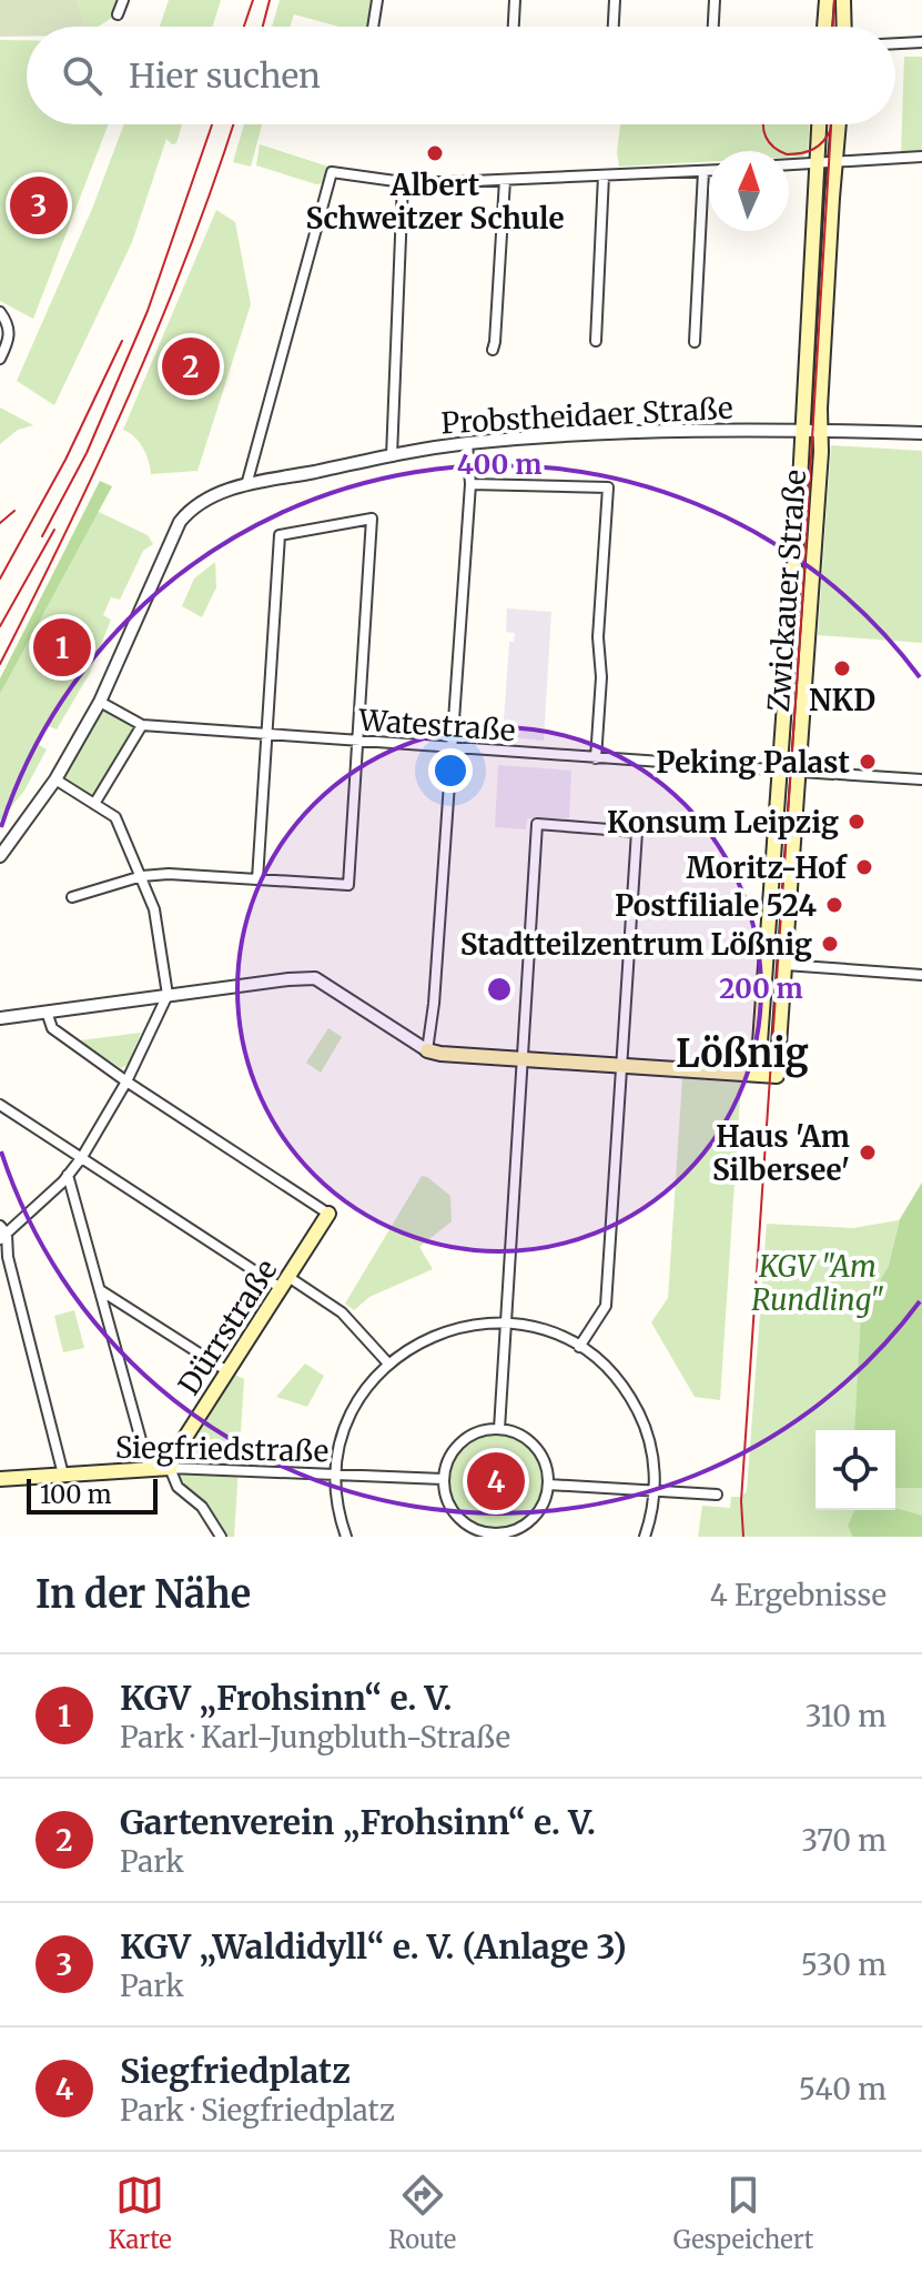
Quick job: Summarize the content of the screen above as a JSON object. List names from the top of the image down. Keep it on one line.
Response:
{"streets":{"main road":["Zwickauer Straße","Dürrstraße","Siegfriedstraße"],"street":["Probstheidaer Straße","Watestraße"]},"crossings":[["Probstheidaer Straße","Zwickauer Straße"],["Probstheidaer Straße","Watestraße"],["Zwickauer Straße","Watestraße"],["Dürrstraße","Siegfriedstraße"]],"districts":["Lößnig"],"parks":["KGV \"Am Rundling\""],"places":["Albert Schweitzer Schule","NKD","Peking Palast","Konsum Leipzig","Moritz-Hof","Postfiliale 524","Stadtteilzentrum Lößnig","Haus 'Am Silbersee'"],"scale_bar":"100 m","north":"top","page":{"search":"Hier suchen","pins":["3","2","1","4"],"scale":"100 m","heading":["In der Nähe","4 Ergebnisse"],"list":[{"mark":"1","name":"KGV „Frohsinn“ e. V.","note":"Park · Karl-Jungbluth-Straße","value":"310 m"},{"mark":"2","name":"Gartenverein „Frohsinn“ e. V.","note":"Park","value":"370 m"},{"mark":"3","name":"KGV „Waldidyll“ e. V. (Anlage 3)","note":"Park","value":"530 m"},{"mark":"4","name":"Siegfriedplatz","note":"Park · Siegfriedplatz","value":"540 m"}],"nav":["Karte","Route","Gespeichert"]},"rings":["400 m","200 m"]}
